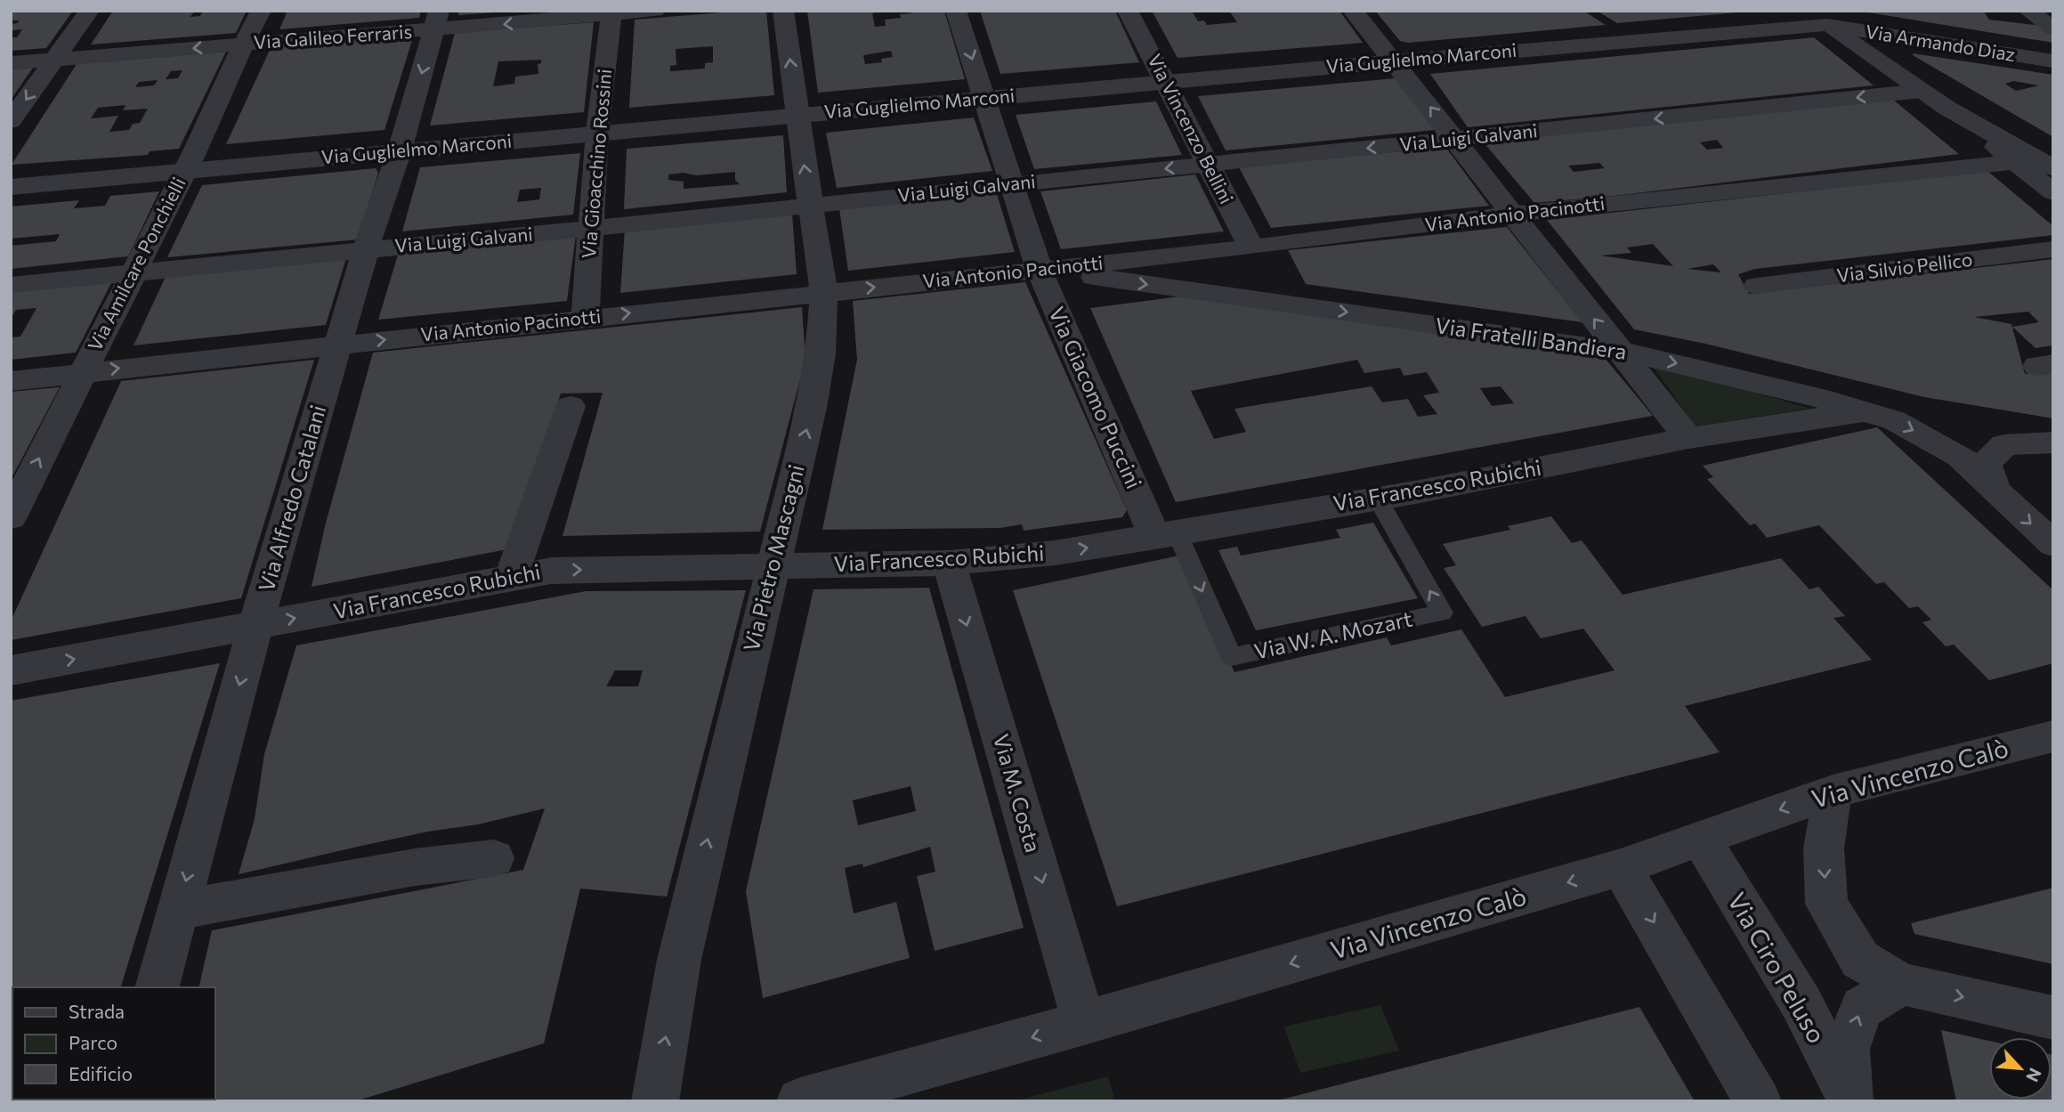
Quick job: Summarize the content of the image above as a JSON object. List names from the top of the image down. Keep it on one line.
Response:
{"streets":{"street":["Via Galileo Ferraris","Via Armando Diaz","Via Guglielmo Marconi","Via Vincenzo Bellini","Via Luigi Galvani","Via Gioacchino Rossini","Via Antonio Pacinotti","Via Amilcare Ponchielli","Via Silvio Pellico","Via Fratelli Bandiera","Via Giacomo Puccini","Via Francesco Rubichi","Via Alfredo Catalani","Via Pietro Mascagni","Via Vincenzo Calò","Via M. Costa","Via Ciro Peluso"],"lane":["Via W. A. Mozart"]},"crossings":[["Via Galileo Ferraris","Via Gioacchino Rossini"],["Via Galileo Ferraris","Via Amilcare Ponchielli"],["Via Galileo Ferraris","Via Alfredo Catalani"],["Via Armando Diaz","Via Guglielmo Marconi"],["Via Guglielmo Marconi","Via Vincenzo Bellini"],["Via Guglielmo Marconi","Via Gioacchino Rossini"],["Via Guglielmo Marconi","Via Amilcare Ponchielli"],["Via Guglielmo Marconi","Via Giacomo Puccini"],["Via Guglielmo Marconi","Via Alfredo Catalani"],["Via Guglielmo Marconi","Via Pietro Mascagni"],["Via Vincenzo Bellini","Via Luigi Galvani"],["Via Vincenzo Bellini","Via Antonio Pacinotti"],["Via Luigi Galvani","Via Gioacchino Rossini"],["Via Luigi Galvani","Via Amilcare Ponchielli"],["Via Luigi Galvani","Via Giacomo Puccini"],["Via Luigi Galvani","Via Alfredo Catalani"],["Via Luigi Galvani","Via Pietro Mascagni"],["Via Gioacchino Rossini","Via Antonio Pacinotti"],["Via Antonio Pacinotti","Via Amilcare Ponchielli"],["Via Antonio Pacinotti","Via Fratelli Bandiera"],["Via Antonio Pacinotti","Via Giacomo Puccini"],["Via Antonio Pacinotti","Via Alfredo Catalani"],["Via Antonio Pacinotti","Via Pietro Mascagni"],["Via Fratelli Bandiera","Via Giacomo Puccini"],["Via Fratelli Bandiera","Via Francesco Rubichi"],["Via Giacomo Puccini","Via Francesco Rubichi"],["Via Giacomo Puccini","Via W. A. Mozart"],["Via Francesco Rubichi","Via Alfredo Catalani"],["Via Francesco Rubichi","Via Pietro Mascagni"],["Via Francesco Rubichi","Via W. A. Mozart"],["Via Francesco Rubichi","Via M. Costa"],["Via Vincenzo Calò","Via M. Costa"],["Via Vincenzo Calò","Via Ciro Peluso"]],"one_way":["Via Galileo Ferraris","Via Luigi Galvani","Via Antonio Pacinotti","Via Fratelli Bandiera","Via Alfredo Catalani","Via Pietro Mascagni","Via Vincenzo Calò","Via M. Costa"],"legend":["Strada","Parco","Edificio"],"north":"bottom right"}
